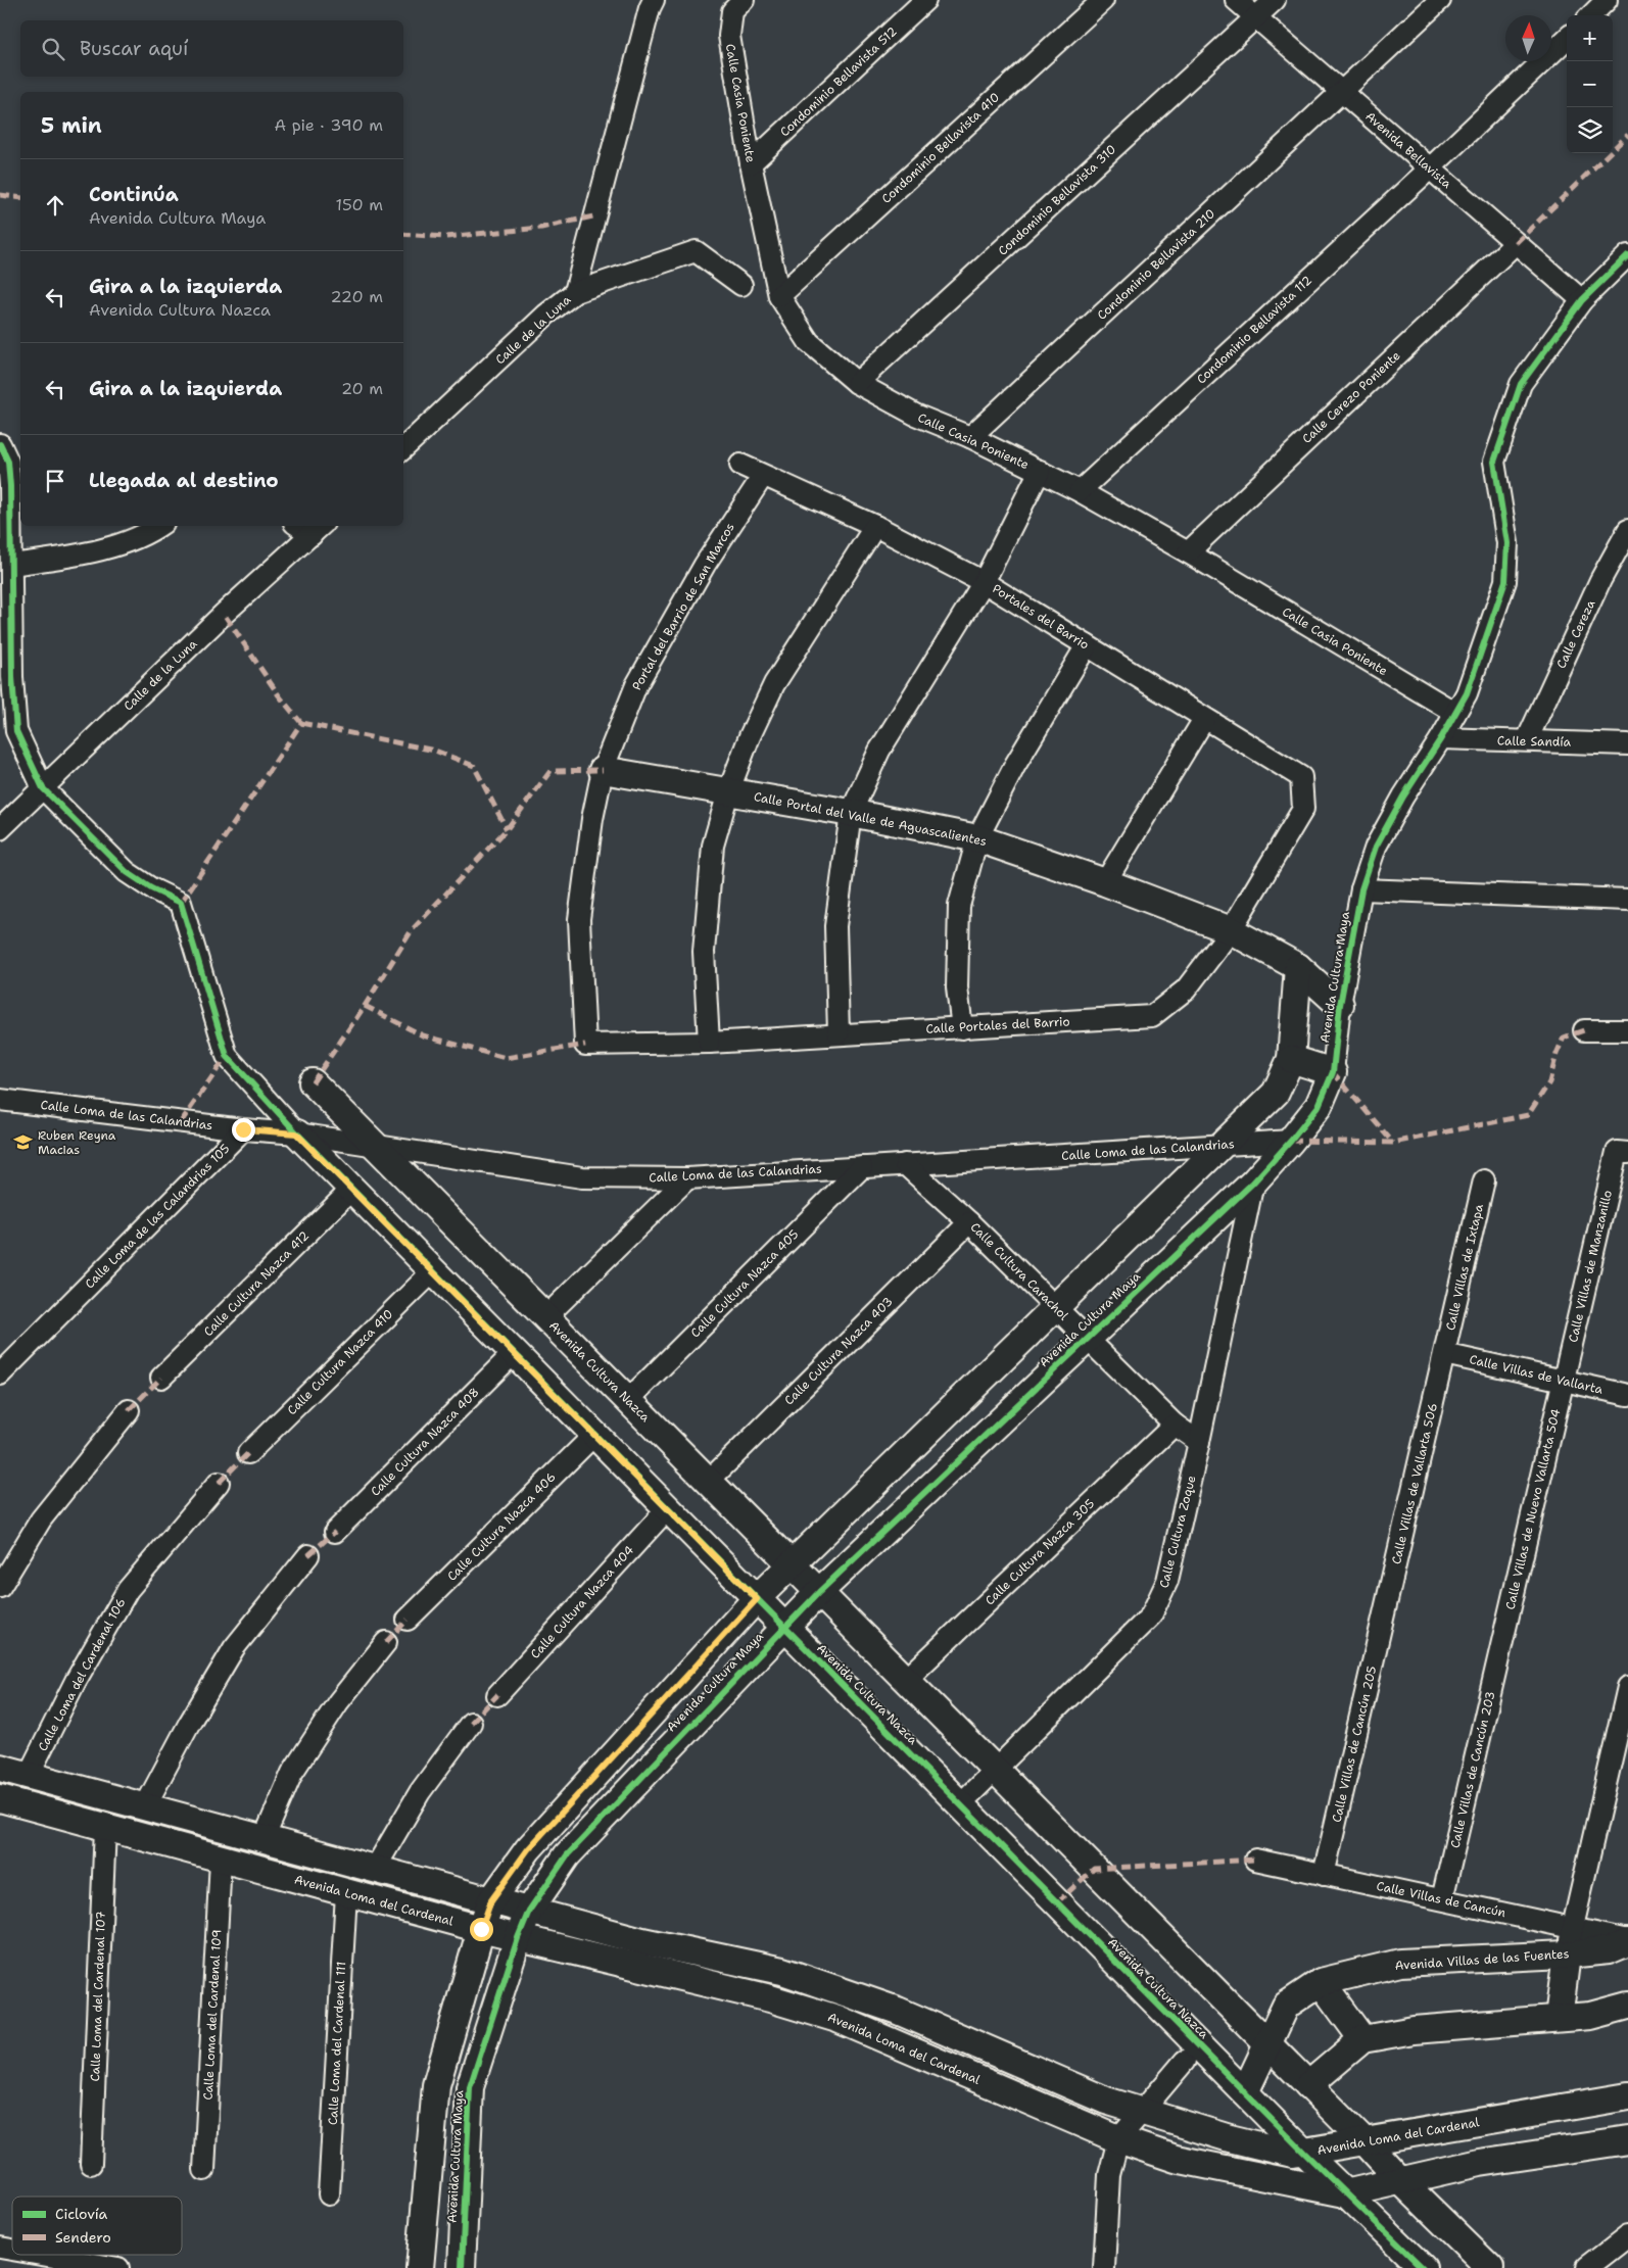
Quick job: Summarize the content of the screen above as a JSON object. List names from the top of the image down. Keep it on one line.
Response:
{"streets":{"street":["Condominio Bellavista 512","Calle Casia Poniente","Condominio Bellavista 410","Avenida Bellavista","Condominio Bellavista 310","Condominio Bellavista 210","Calle de la Luna","Condominio Bellavista 112","Calle Cerezo Poniente","Portal del Barrio de San Marcos","Portales del Barrio","Calle Cereza","Calle Sandía","Calle Portal del Valle de Aguascalientes","Avenida Cultura Maya","Calle Portales del Barrio","Calle Loma de las Calandrias","Calle Loma de las Calandrias 105","Calle Villas de Manzanillo","Calle Villas de Ixtapa","Calle Cultura Carachol","Calle Cultura Nazca 412","Calle Cultura Nazca 405","Calle Cultura Nazca 403","Calle Cultura Nazca 410","Avenida Cultura Nazca","Calle Villas de Vallarta","Calle Cultura Nazca 408","Calle Villas de Vallarta 506","Calle Villas de Nuevo Vallarta 504","Calle Cultura Nazca 406","Calle Cultura Zoque","Calle Cultura Nazca 305","Calle Cultura Nazca 404","Calle Loma del Cardenal 106","Calle Villas de Cancún 205","Calle Villas de Cancún 203","Calle Villas de Cancún","Avenida Loma del Cardenal","Avenida Villas de las Fuentes","Calle Loma del Cardenal 107","Calle Loma del Cardenal 109","Calle Loma del Cardenal 111"]},"crossings":[["Condominio Bellavista 512","Calle Casia Poniente"],["Calle Casia Poniente","Condominio Bellavista 410"],["Calle Casia Poniente","Condominio Bellavista 310"],["Calle Casia Poniente","Condominio Bellavista 210"],["Calle Casia Poniente","Condominio Bellavista 112"],["Calle Casia Poniente","Calle Cerezo Poniente"],["Calle Casia Poniente","Avenida Cultura Maya"],["Avenida Bellavista","Condominio Bellavista 310"],["Avenida Bellavista","Condominio Bellavista 210"],["Avenida Bellavista","Condominio Bellavista 112"],["Avenida Bellavista","Calle Cerezo Poniente"],["Avenida Bellavista","Avenida Cultura Maya"],["Portal del Barrio de San Marcos","Portales del Barrio"],["Portal del Barrio de San Marcos","Calle Portal del Valle de Aguascalientes"],["Portal del Barrio de San Marcos","Calle Portales del Barrio"],["Portales del Barrio","Calle Portales del Barrio"],["Calle Cereza","Calle Sandía"],["Calle Sandía","Avenida Cultura Maya"],["Calle Portal del Valle de Aguascalientes","Avenida Cultura Maya"],["Calle Portal del Valle de Aguascalientes","Calle Portales del Barrio"],["Avenida Cultura Maya","Calle Loma de las Calandrias"],["Avenida Cultura Maya","Calle Cultura Carachol"],["Avenida Cultura Maya","Avenida Cultura Nazca"],["Avenida Cultura Maya","Calle Cultura Zoque"],["Avenida Cultura Maya","Avenida Loma del Cardenal"],["Calle Loma de las Calandrias","Calle Loma de las Calandrias 105"],["Calle Loma de las Calandrias","Calle Cultura Carachol"],["Calle Loma de las Calandrias","Calle Cultura Nazca 405"],["Calle Loma de las Calandrias","Avenida Cultura Nazca"],["Calle Villas de Manzanillo","Calle Villas de Vallarta"],["Calle Villas de Manzanillo","Calle Villas de Nuevo Vallarta 504"],["Calle Villas de Ixtapa","Calle Villas de Vallarta"],["Calle Villas de Ixtapa","Calle Villas de Vallarta 506"],["Calle Cultura Carachol","Calle Cultura Nazca 403"],["Calle Cultura Carachol","Calle Cultura Zoque"],["Calle Cultura Carachol","Calle Cultura Nazca 305"],["Calle Cultura Nazca 412","Avenida Cultura Nazca"],["Calle Cultura Nazca 405","Avenida Cultura Nazca"],["Calle Cultura Nazca 403","Avenida Cultura Nazca"],["Calle Cultura Nazca 410","Avenida Cultura Nazca"],["Avenida Cultura Nazca","Calle Cultura Nazca 408"],["Avenida Cultura Nazca","Calle Cultura Nazca 406"],["Avenida Cultura Nazca","Calle Cultura Zoque"],["Avenida Cultura Nazca","Calle Cultura Nazca 305"],["Avenida Cultura Nazca","Calle Cultura Nazca 404"],["Avenida Cultura Nazca","Avenida Loma del Cardenal"],["Avenida Cultura Nazca","Avenida Villas de las Fuentes"],["Calle Villas de Vallarta","Calle Villas de Vallarta 506"],["Calle Villas de Vallarta","Calle Villas de Nuevo Vallarta 504"],["Calle Villas de Vallarta 506","Calle Villas de Cancún 205"],["Calle Villas de Nuevo Vallarta 504","Calle Villas de Cancún 203"],["Calle Loma del Cardenal 106","Avenida Loma del Cardenal"],["Calle Villas de Cancún 205","Calle Villas de Cancún"],["Calle Villas de Cancún 203","Calle Villas de Cancún"],["Calle Villas de Cancún","Avenida Villas de las Fuentes"],["Avenida Loma del Cardenal","Calle Loma del Cardenal 107"],["Avenida Loma del Cardenal","Calle Loma del Cardenal 109"],["Avenida Loma del Cardenal","Calle Loma del Cardenal 111"]],"places":{"school or university":["Ruben Reyna Macias"]},"legend":["Ciclovía","Sendero"],"north":"top","page":{"map_buttons":["+","−"],"search":"Buscar aquí","heading":["5 min","A pie · 390 m"],"list":[["Continúa","Avenida Cultura Maya","150 m"],["Gira a la izquierda","Avenida Cultura Nazca","220 m"],["Gira a la izquierda","20 m"],"Llegada al destino"]}}
